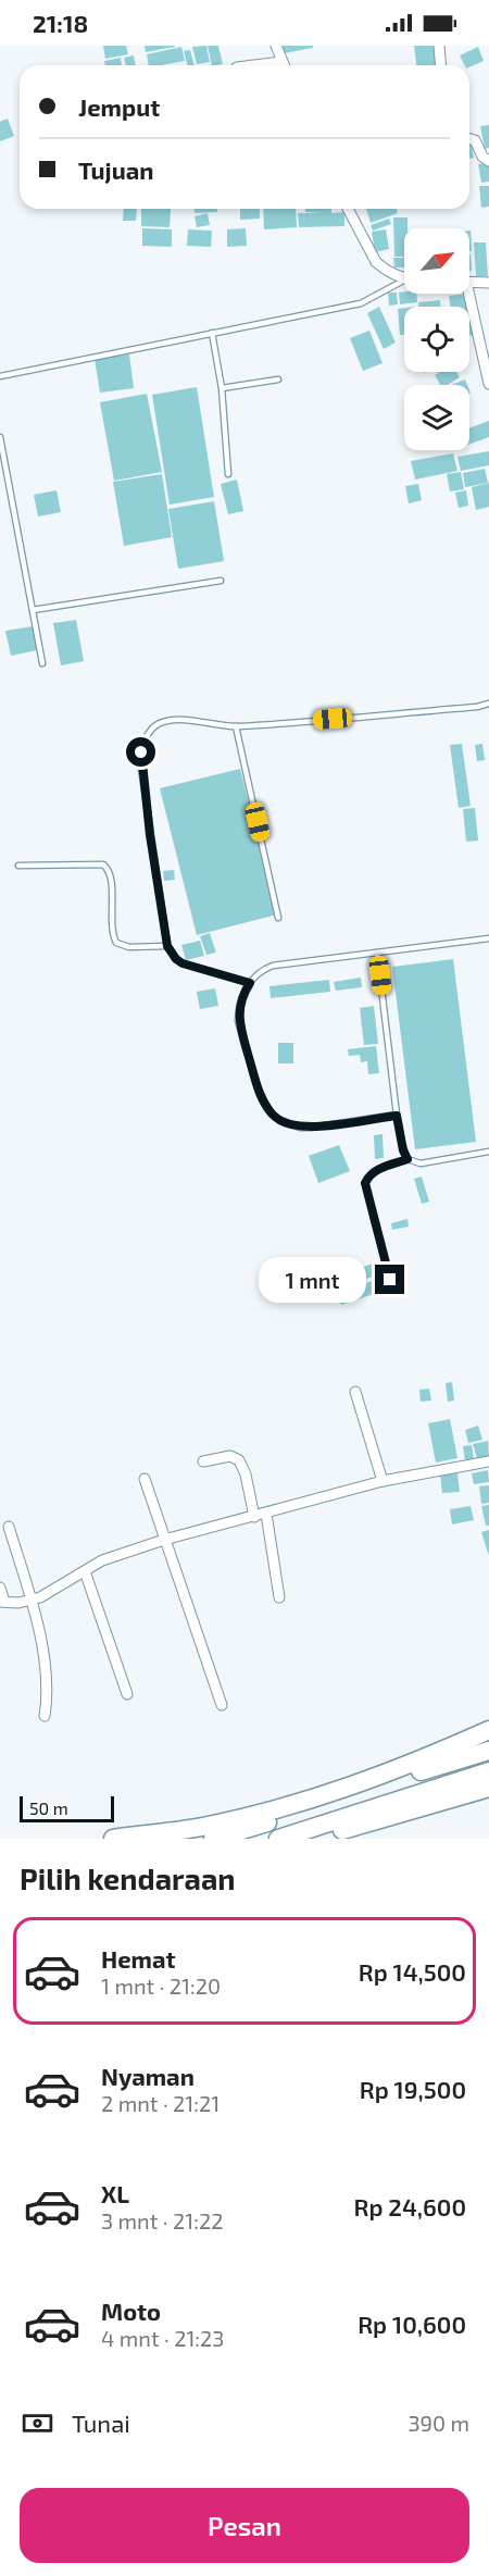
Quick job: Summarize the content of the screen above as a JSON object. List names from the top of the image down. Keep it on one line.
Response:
{"scale_bar":"50 m","north":"top right","page":{"status":"21:18","banner":["Jemput","Tujuan"],"bubble":"1 mnt","scale":"50 m","heading":"Pilih kendaraan","list":[{"name":"Hemat","note":"1 mnt · 21:20","value":"Rp 14,500"},{"name":"Nyaman","note":"2 mnt · 21:21","value":"Rp 19,500"},{"name":"XL","note":"3 mnt · 21:22","value":"Rp 24,600"},{"name":"Moto","note":"4 mnt · 21:23","value":"Rp 10,600"}],"pay":["Tunai","390 m"],"buttons":"Pesan"}}
